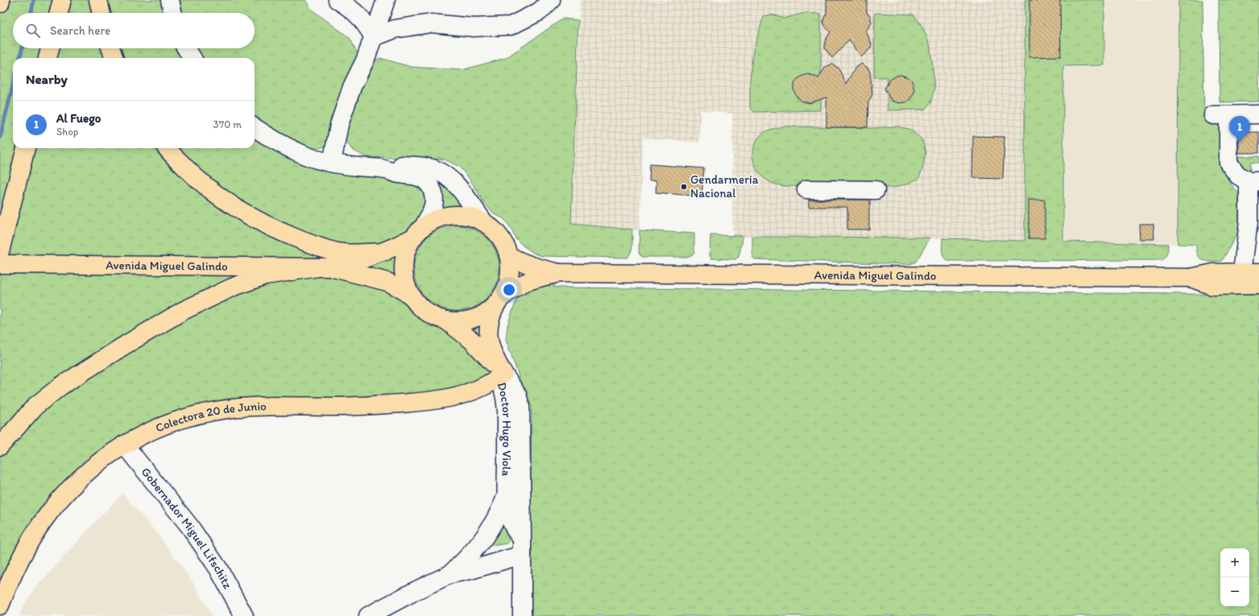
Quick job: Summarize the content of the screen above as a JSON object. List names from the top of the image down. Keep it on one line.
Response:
{"streets":{"main road":["Avenida Miguel Galindo","Colectora 20 de Junio","Doctor Hugo Viola"],"street":["Gobernador Miguel Lifschitz"]},"crossings":[["Avenida Miguel Galindo","Doctor Hugo Viola"],["Colectora 20 de Junio","Doctor Hugo Viola"],["Colectora 20 de Junio","Gobernador Miguel Lifschitz"]],"places":["Gendarmería Nacional"],"page":{"search":"Search here","heading":"Nearby","list":[{"mark":"1","name":"Al Fuego","note":"Shop","value":"370 m"}],"pins":"1","map_buttons":["+","−"]}}
